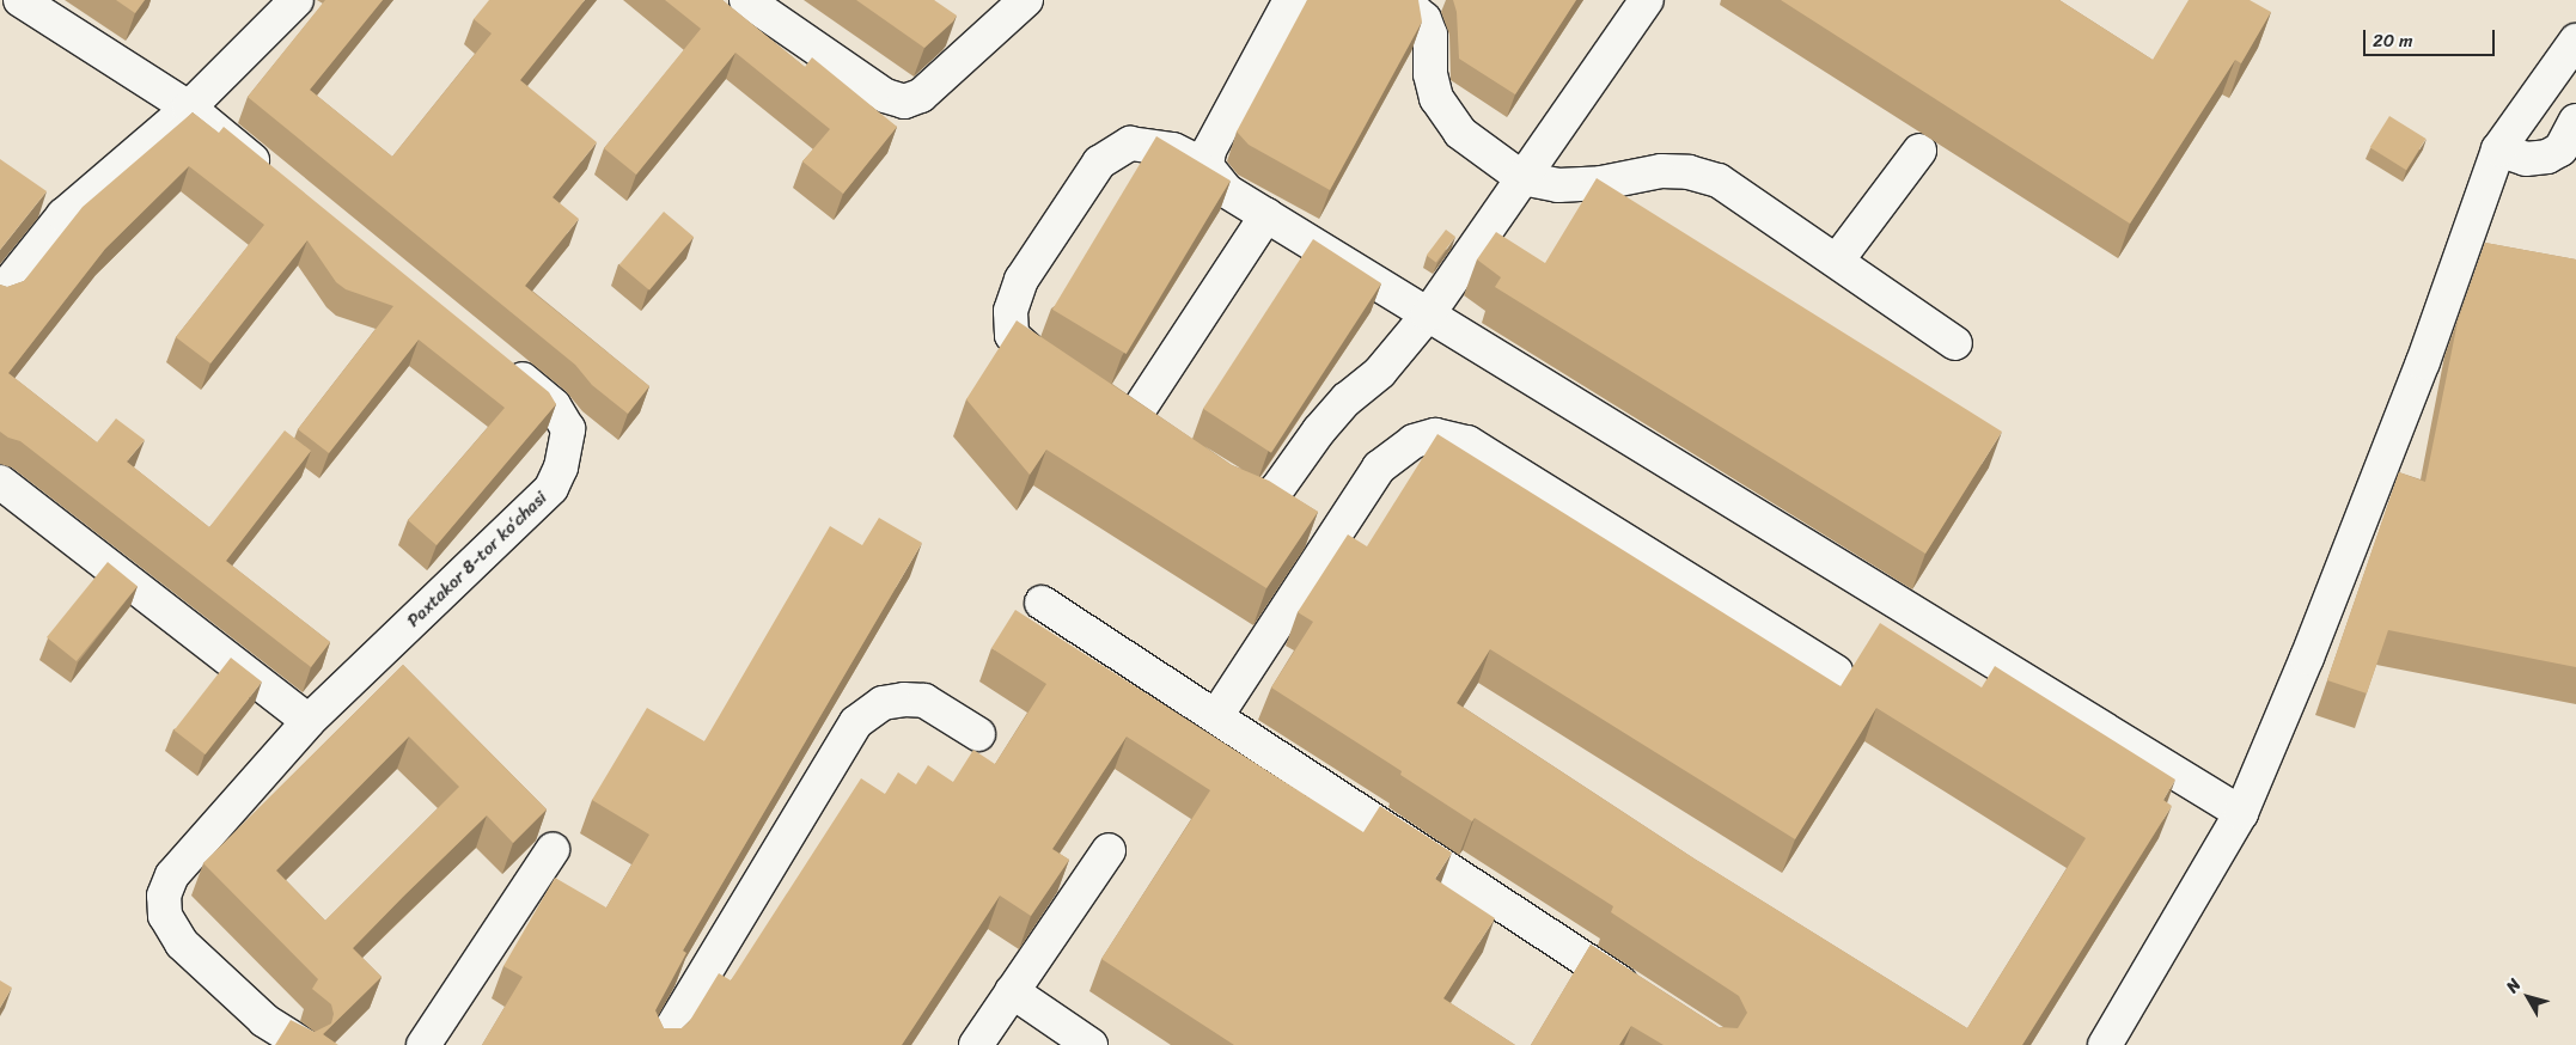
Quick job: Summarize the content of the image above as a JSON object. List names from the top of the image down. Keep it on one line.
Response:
{"streets":{"street":["Paxtakor 8-tor koʻchasi"]},"scale_bar":"20 m","north":"top left"}
